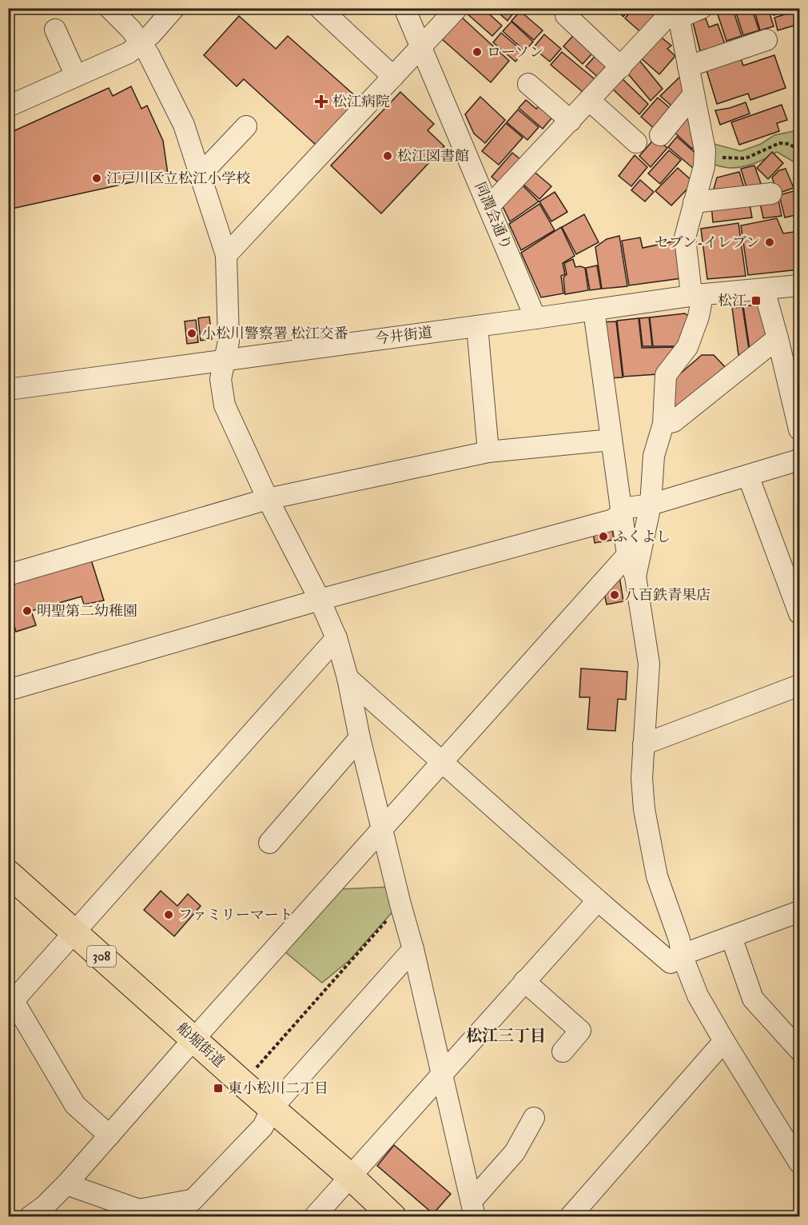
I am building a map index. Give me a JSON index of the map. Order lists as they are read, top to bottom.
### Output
{
  "streets": {
    "main road": ["308", "船堀街道"],
    "street": ["同潤会通り", "今井街道"]
  },
  "crossings": [
    ["同潤会通り", "今井街道"]
  ],
  "districts": ["松江三丁目"],
  "places": {
    "other": [
      "ローソン",
      "松江図書館",
      "江戸川区立松江小学校",
      "セブン-イレブン",
      "小松川警察署 松江交番",
      "ふくよし",
      "八百鉄青果店",
      "明聖第二幼稚園",
      "ファミリーマート"
    ],
    "health": ["松江病院"],
    "transit": ["松江", "東小松川二丁目"]
  }
}
